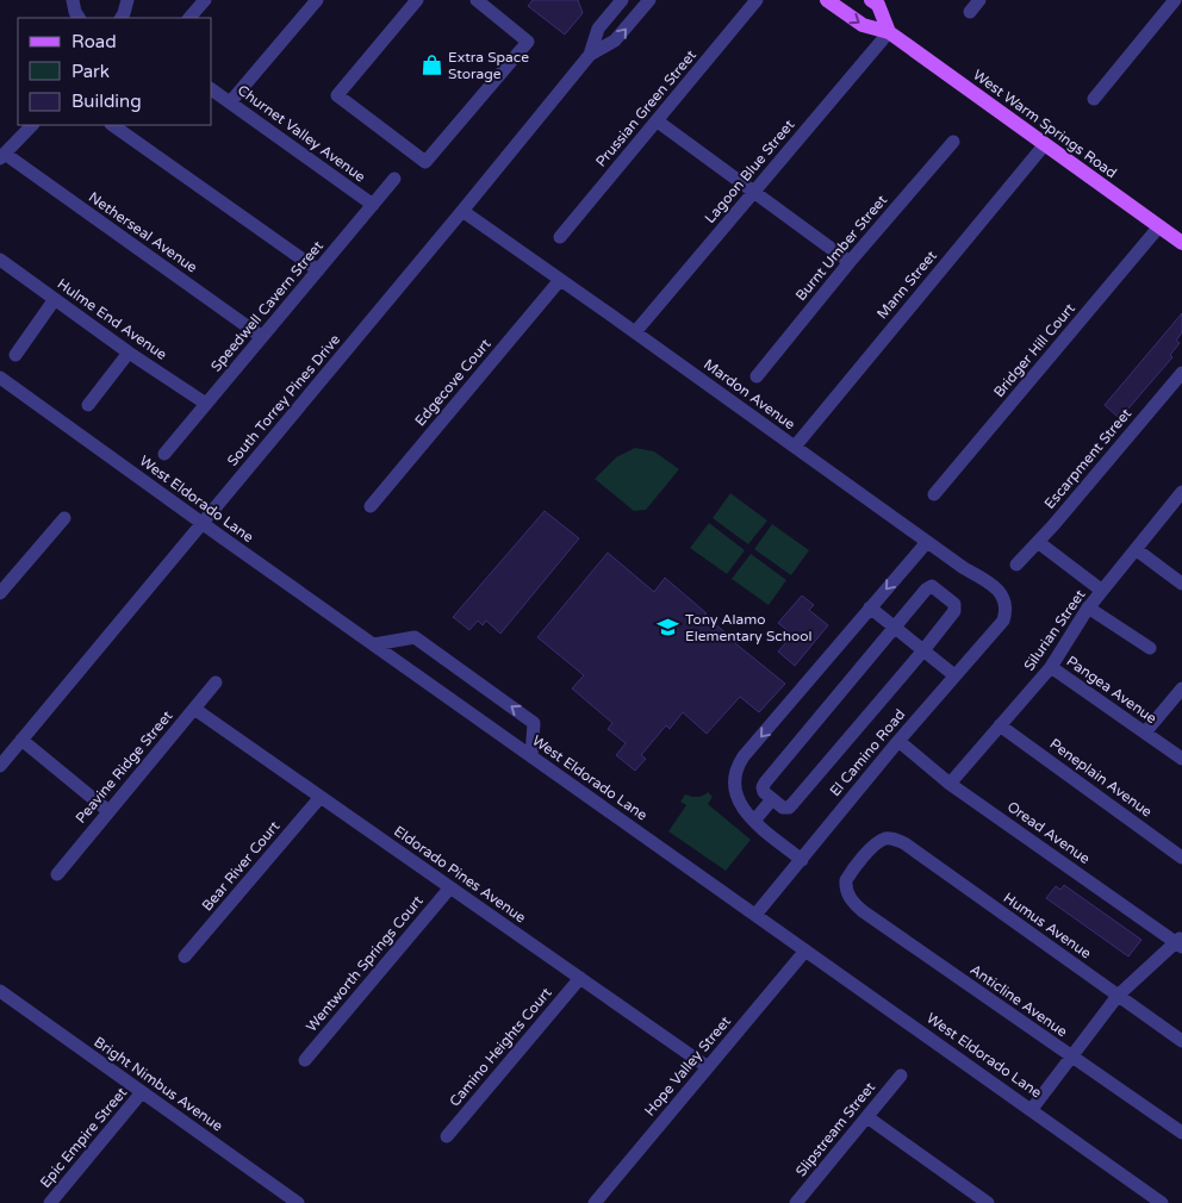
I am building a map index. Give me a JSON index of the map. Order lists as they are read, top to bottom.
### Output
{
  "streets": {
    "main road": ["West Warm Springs Road"],
    "street": [
      "Prussian Green Street",
      "Churnet Valley Avenue",
      "Lagoon Blue Street",
      "Netherseal Avenue",
      "Burnt Umber Street",
      "Mann Street",
      "Speedwell Cavern Street",
      "Hulme End Avenue",
      "Bridger Hill Court",
      "Edgecove Court",
      "Mardon Avenue",
      "South Torrey Pines Drive",
      "Escarpment Street",
      "West Eldorado Lane",
      "Silurian Street",
      "Pangea Avenue",
      "El Camino Road",
      "Peavine Ridge Street",
      "Peneplain Avenue",
      "Oread Avenue",
      "Bear River Court",
      "Eldorado Pines Avenue",
      "Humus Avenue",
      "Wentworth Springs Court",
      "Anticline Avenue",
      "Camino Heights Court",
      "Hope Valley Street",
      "Bright Nimbus Avenue",
      "Slipstream Street",
      "Epic Empire Street"
    ]
  },
  "crossings": [
    ["West Warm Springs Road", "Lagoon Blue Street"],
    ["West Warm Springs Road", "Mann Street"],
    ["West Warm Springs Road", "Bridger Hill Court"],
    ["Churnet Valley Avenue", "Speedwell Cavern Street"],
    ["Lagoon Blue Street", "Mardon Avenue"],
    ["Netherseal Avenue", "Speedwell Cavern Street"],
    ["Mann Street", "Mardon Avenue"],
    ["Speedwell Cavern Street", "Hulme End Avenue"],
    ["Edgecove Court", "Mardon Avenue"],
    ["Mardon Avenue", "South Torrey Pines Drive"],
    ["Mardon Avenue", "El Camino Road"],
    ["South Torrey Pines Drive", "West Eldorado Lane"],
    ["West Eldorado Lane", "El Camino Road"],
    ["West Eldorado Lane", "Hope Valley Street"],
    ["Silurian Street", "Pangea Avenue"],
    ["Silurian Street", "Peneplain Avenue"],
    ["Silurian Street", "Oread Avenue"],
    ["El Camino Road", "Oread Avenue"],
    ["Peavine Ridge Street", "Eldorado Pines Avenue"],
    ["Bear River Court", "Eldorado Pines Avenue"],
    ["Eldorado Pines Avenue", "Wentworth Springs Court"],
    ["Eldorado Pines Avenue", "Camino Heights Court"],
    ["Eldorado Pines Avenue", "Hope Valley Street"],
    ["Humus Avenue", "Anticline Avenue"],
    ["Bright Nimbus Avenue", "Epic Empire Street"]
  ],
  "places": {
    "shop": ["Extra Space Storage"],
    "school or university": ["Tony Alamo Elementary School"]
  },
  "legend": ["Road", "Park", "Building"]
}
